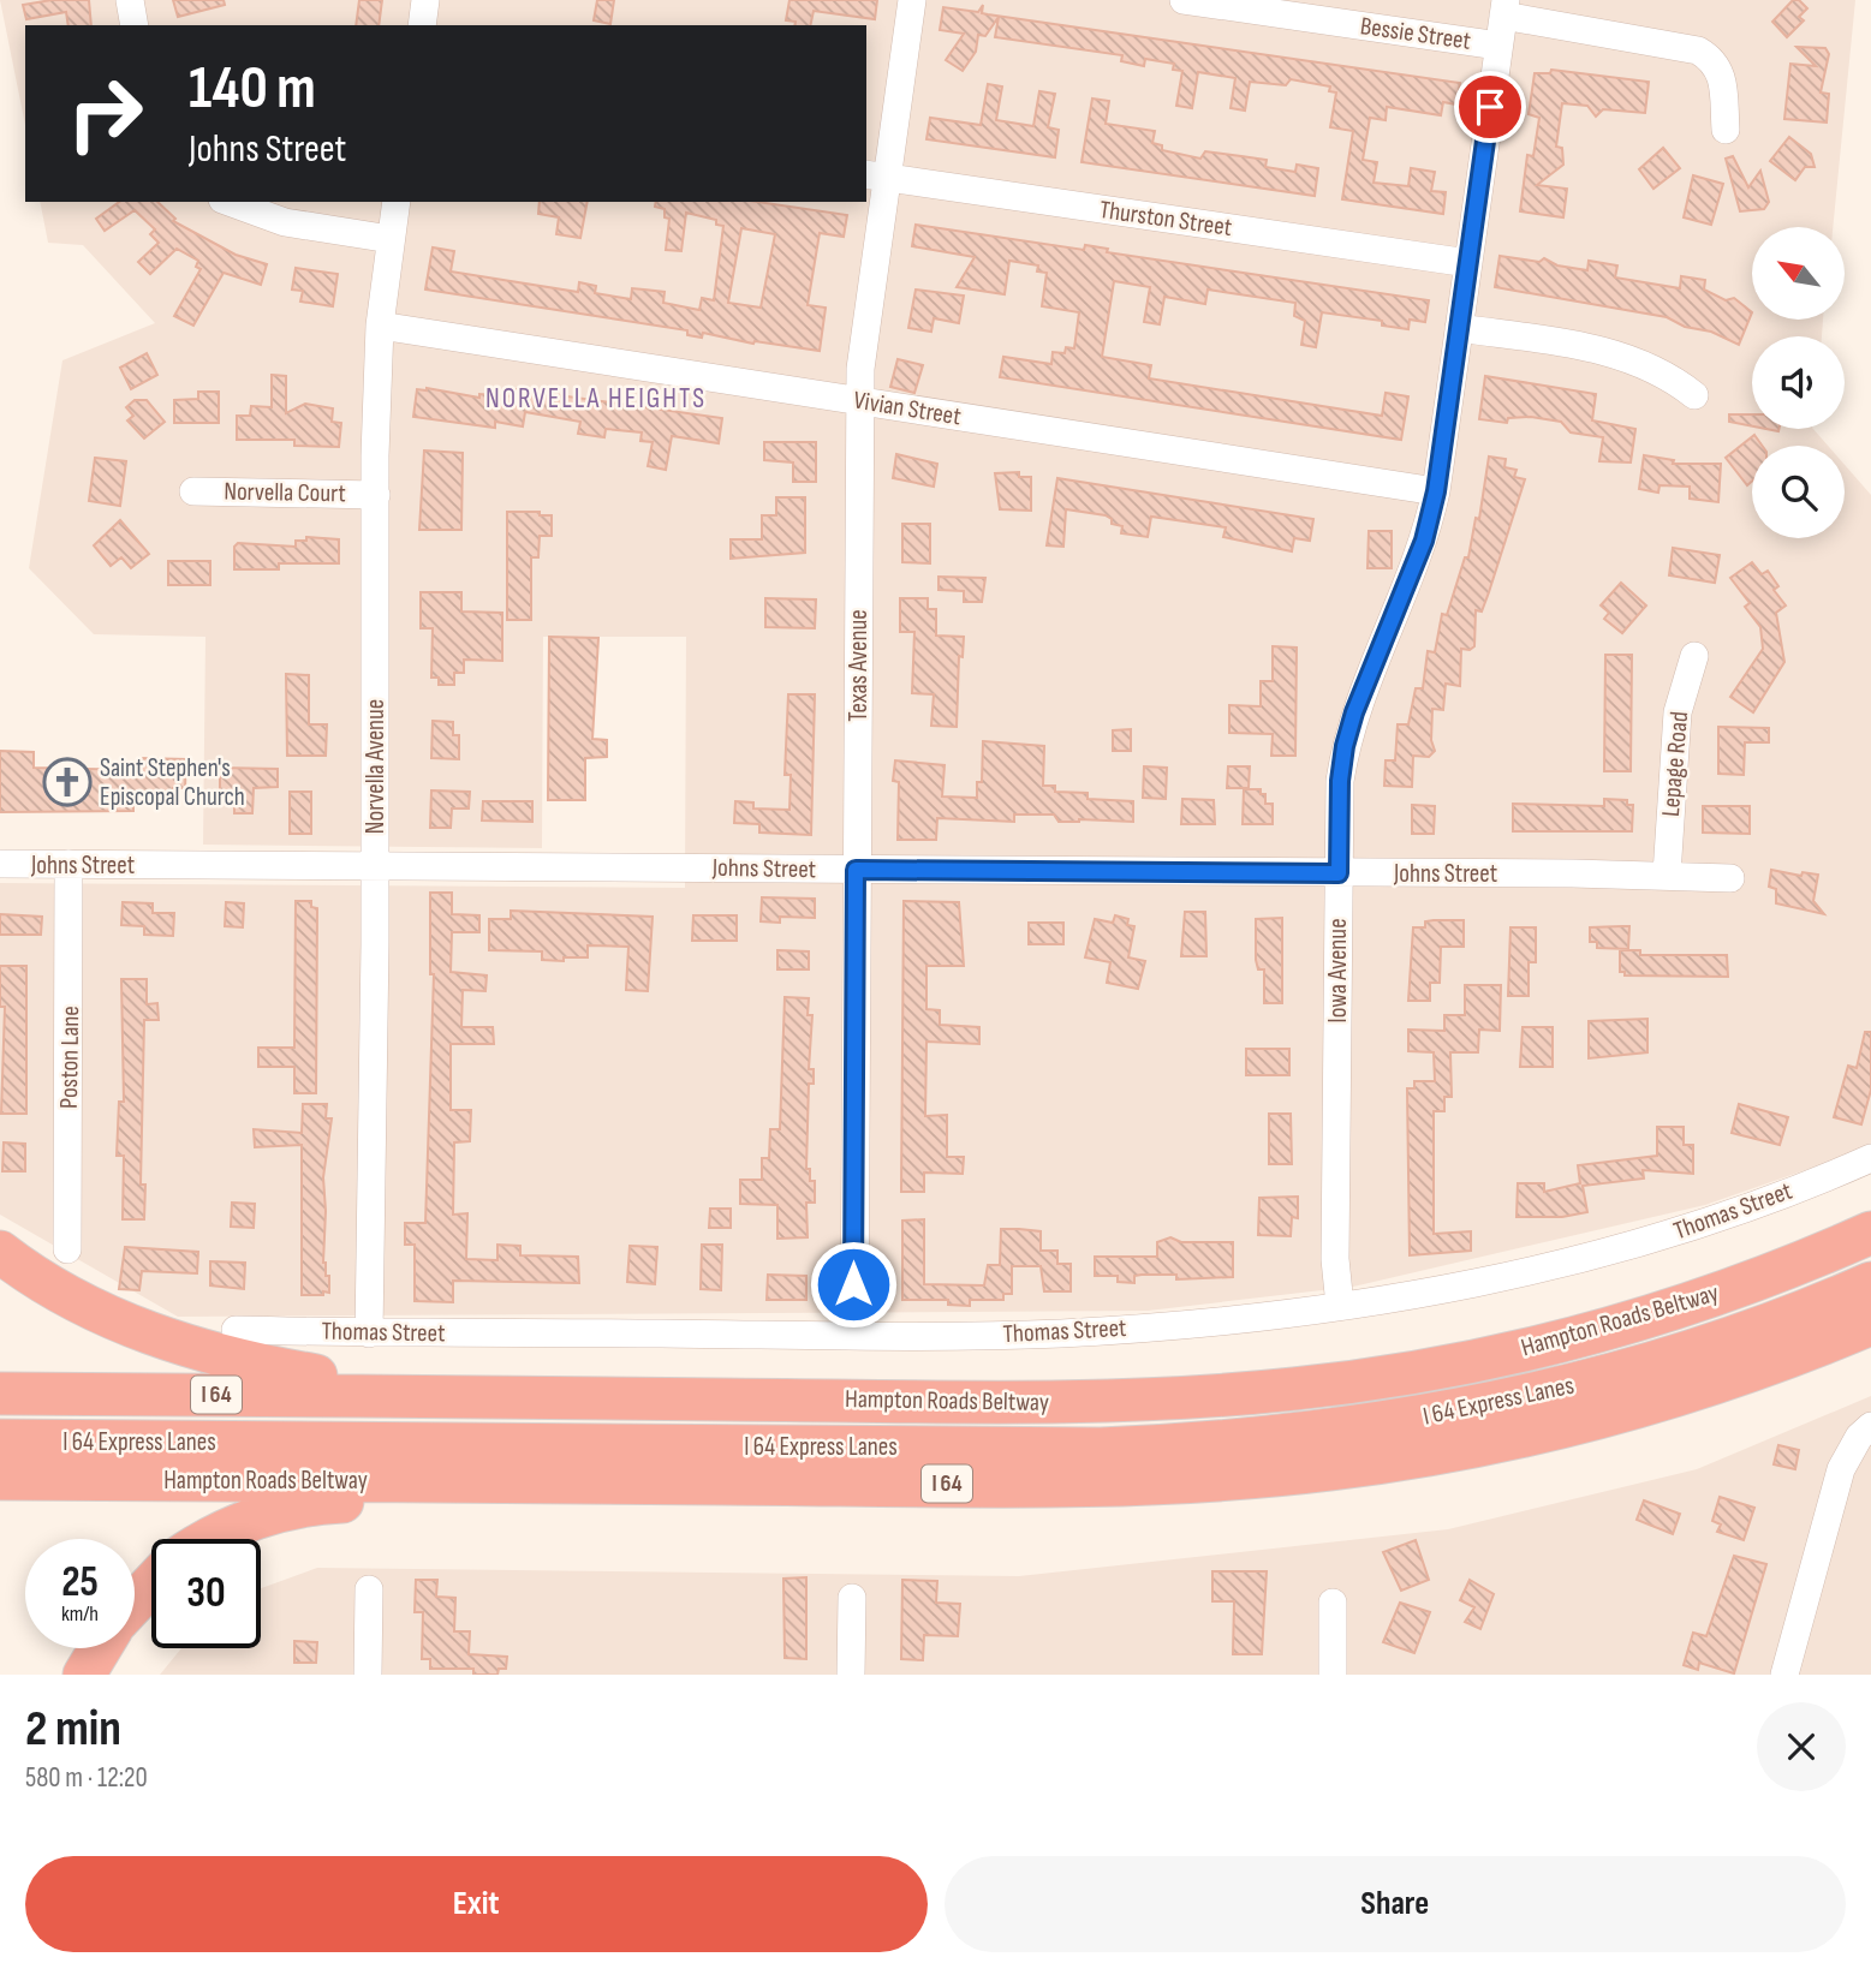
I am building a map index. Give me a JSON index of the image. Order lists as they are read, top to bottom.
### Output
{
  "streets": {
    "highway": ["Hampton Roads Beltway", "I 64", "I 64 Express Lanes"],
    "street": [
      "Bessie Street",
      "Thurston Street",
      "Vivian Street",
      "Norvella Court",
      "Texas Avenue",
      "Lepage Road",
      "Norvella Avenue",
      "Johns Street",
      "Iowa Avenue",
      "Poston Lane",
      "Thomas Street"
    ]
  },
  "crossings": [
    ["Bessie Street", "Iowa Avenue"],
    ["Thurston Street", "Texas Avenue"],
    ["Thurston Street", "Iowa Avenue"],
    ["Vivian Street", "Texas Avenue"],
    ["Vivian Street", "Norvella Avenue"],
    ["Vivian Street", "Iowa Avenue"],
    ["Norvella Court", "Norvella Avenue"],
    ["Texas Avenue", "Johns Street"],
    ["Texas Avenue", "Thomas Street"],
    ["Lepage Road", "Johns Street"],
    ["Norvella Avenue", "Johns Street"],
    ["Norvella Avenue", "Thomas Street"],
    ["Johns Street", "Iowa Avenue"],
    ["Johns Street", "Poston Lane"],
    ["Iowa Avenue", "Thomas Street"]
  ],
  "districts": ["NORVELLA HEIGHTS"],
  "places": {
    "church": ["Saint Stephen's Episcopal Church"]
  },
  "north": "top left",
  "page": {
    "turn": ["140 m", "Johns Street"],
    "speed": "25 km/h",
    "limit": "30",
    "heading": ["2 min", "580 m · 12:20"],
    "buttons": ["Exit", "Share"]
  }
}
